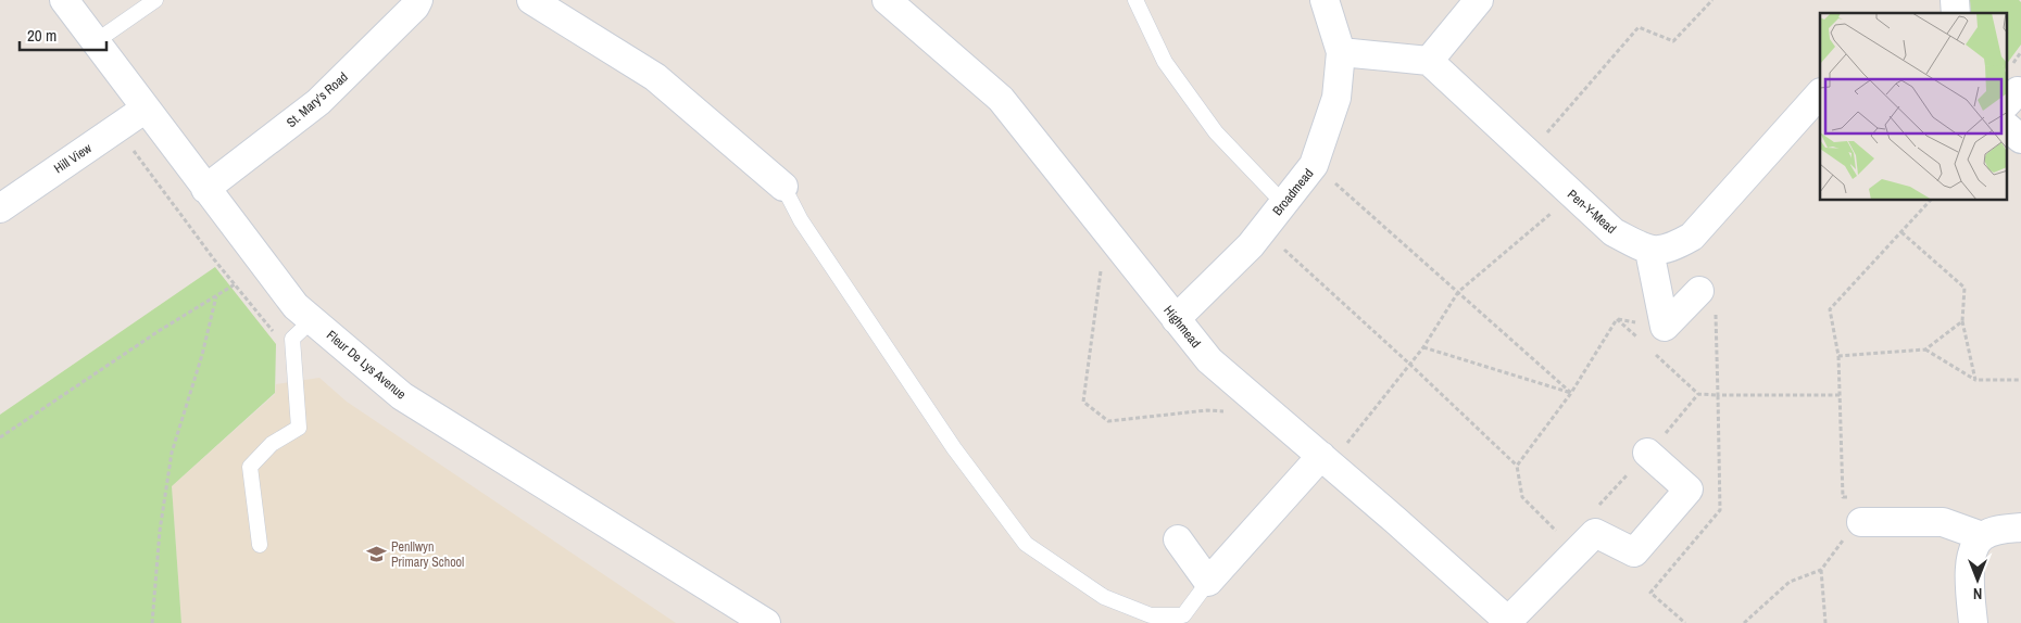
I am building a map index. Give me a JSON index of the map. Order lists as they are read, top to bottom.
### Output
{
  "streets": {
    "street": [
      "St. Mary's Road",
      "Hill View",
      "Broadmead",
      "Pen-Y-Mead",
      "Highmead",
      "Fleur De Lys Avenue"
    ]
  },
  "crossings": [
    ["St. Mary's Road", "Fleur De Lys Avenue"],
    ["Hill View", "Fleur De Lys Avenue"],
    ["Broadmead", "Highmead"]
  ],
  "places": {
    "school or university": ["Penllwyn Primary School"]
  },
  "scale_bar": "20 m",
  "north": "bottom"
}
